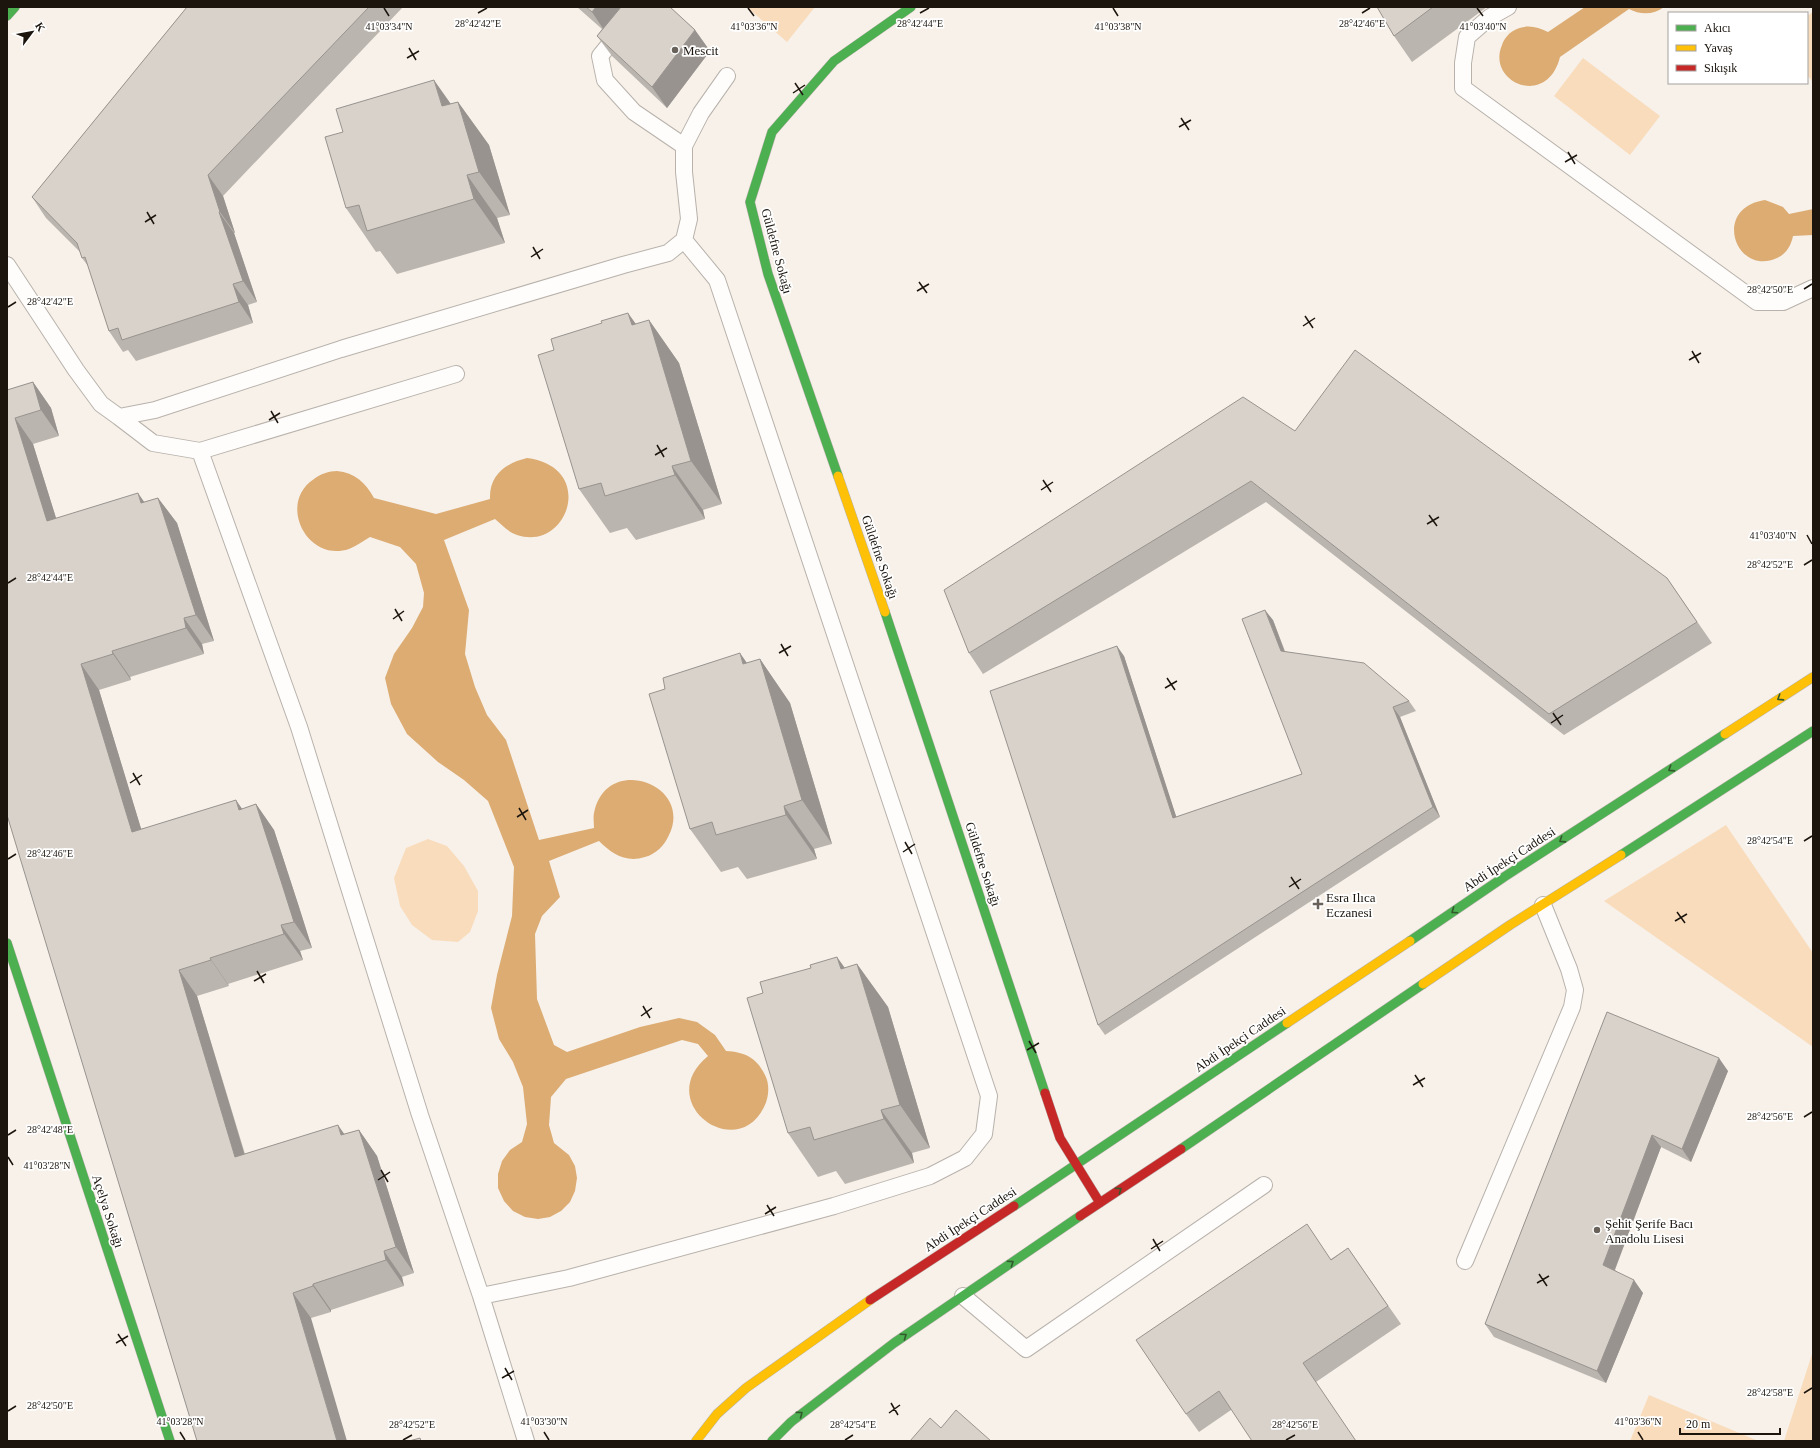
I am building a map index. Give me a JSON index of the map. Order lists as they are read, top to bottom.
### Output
{
  "streets": {
    "street": ["Güldefne Sokağı", "Abdi İpekçi Caddesi", "Açelya Sokağı"]
  },
  "crossings": [
    ["Güldefne Sokağı", "Abdi İpekçi Caddesi"]
  ],
  "places": {
    "other": ["Mescit", "Şehit Şerife Bacı Anadolu Lisesi"],
    "health": ["Esra Ilıca Eczanesi"]
  },
  "legend": ["Akıcı", "Yavaş", "Sıkışık"],
  "scale_bar": "20 m",
  "north": "top right",
  "coordinates": [
    "28°42'44\"E",
    "28°42'46\"E",
    "28°42'42\"E",
    "41°03'34\"N",
    "41°03'36\"N",
    "41°03'38\"N",
    "41°03'40\"N",
    "28°42'50\"E",
    "28°42'52\"E",
    "28°42'54\"E",
    "28°42'56\"E",
    "28°42'48\"E",
    "41°03'28\"N",
    "28°42'58\"E",
    "41°03'30\"N"
  ]
}
